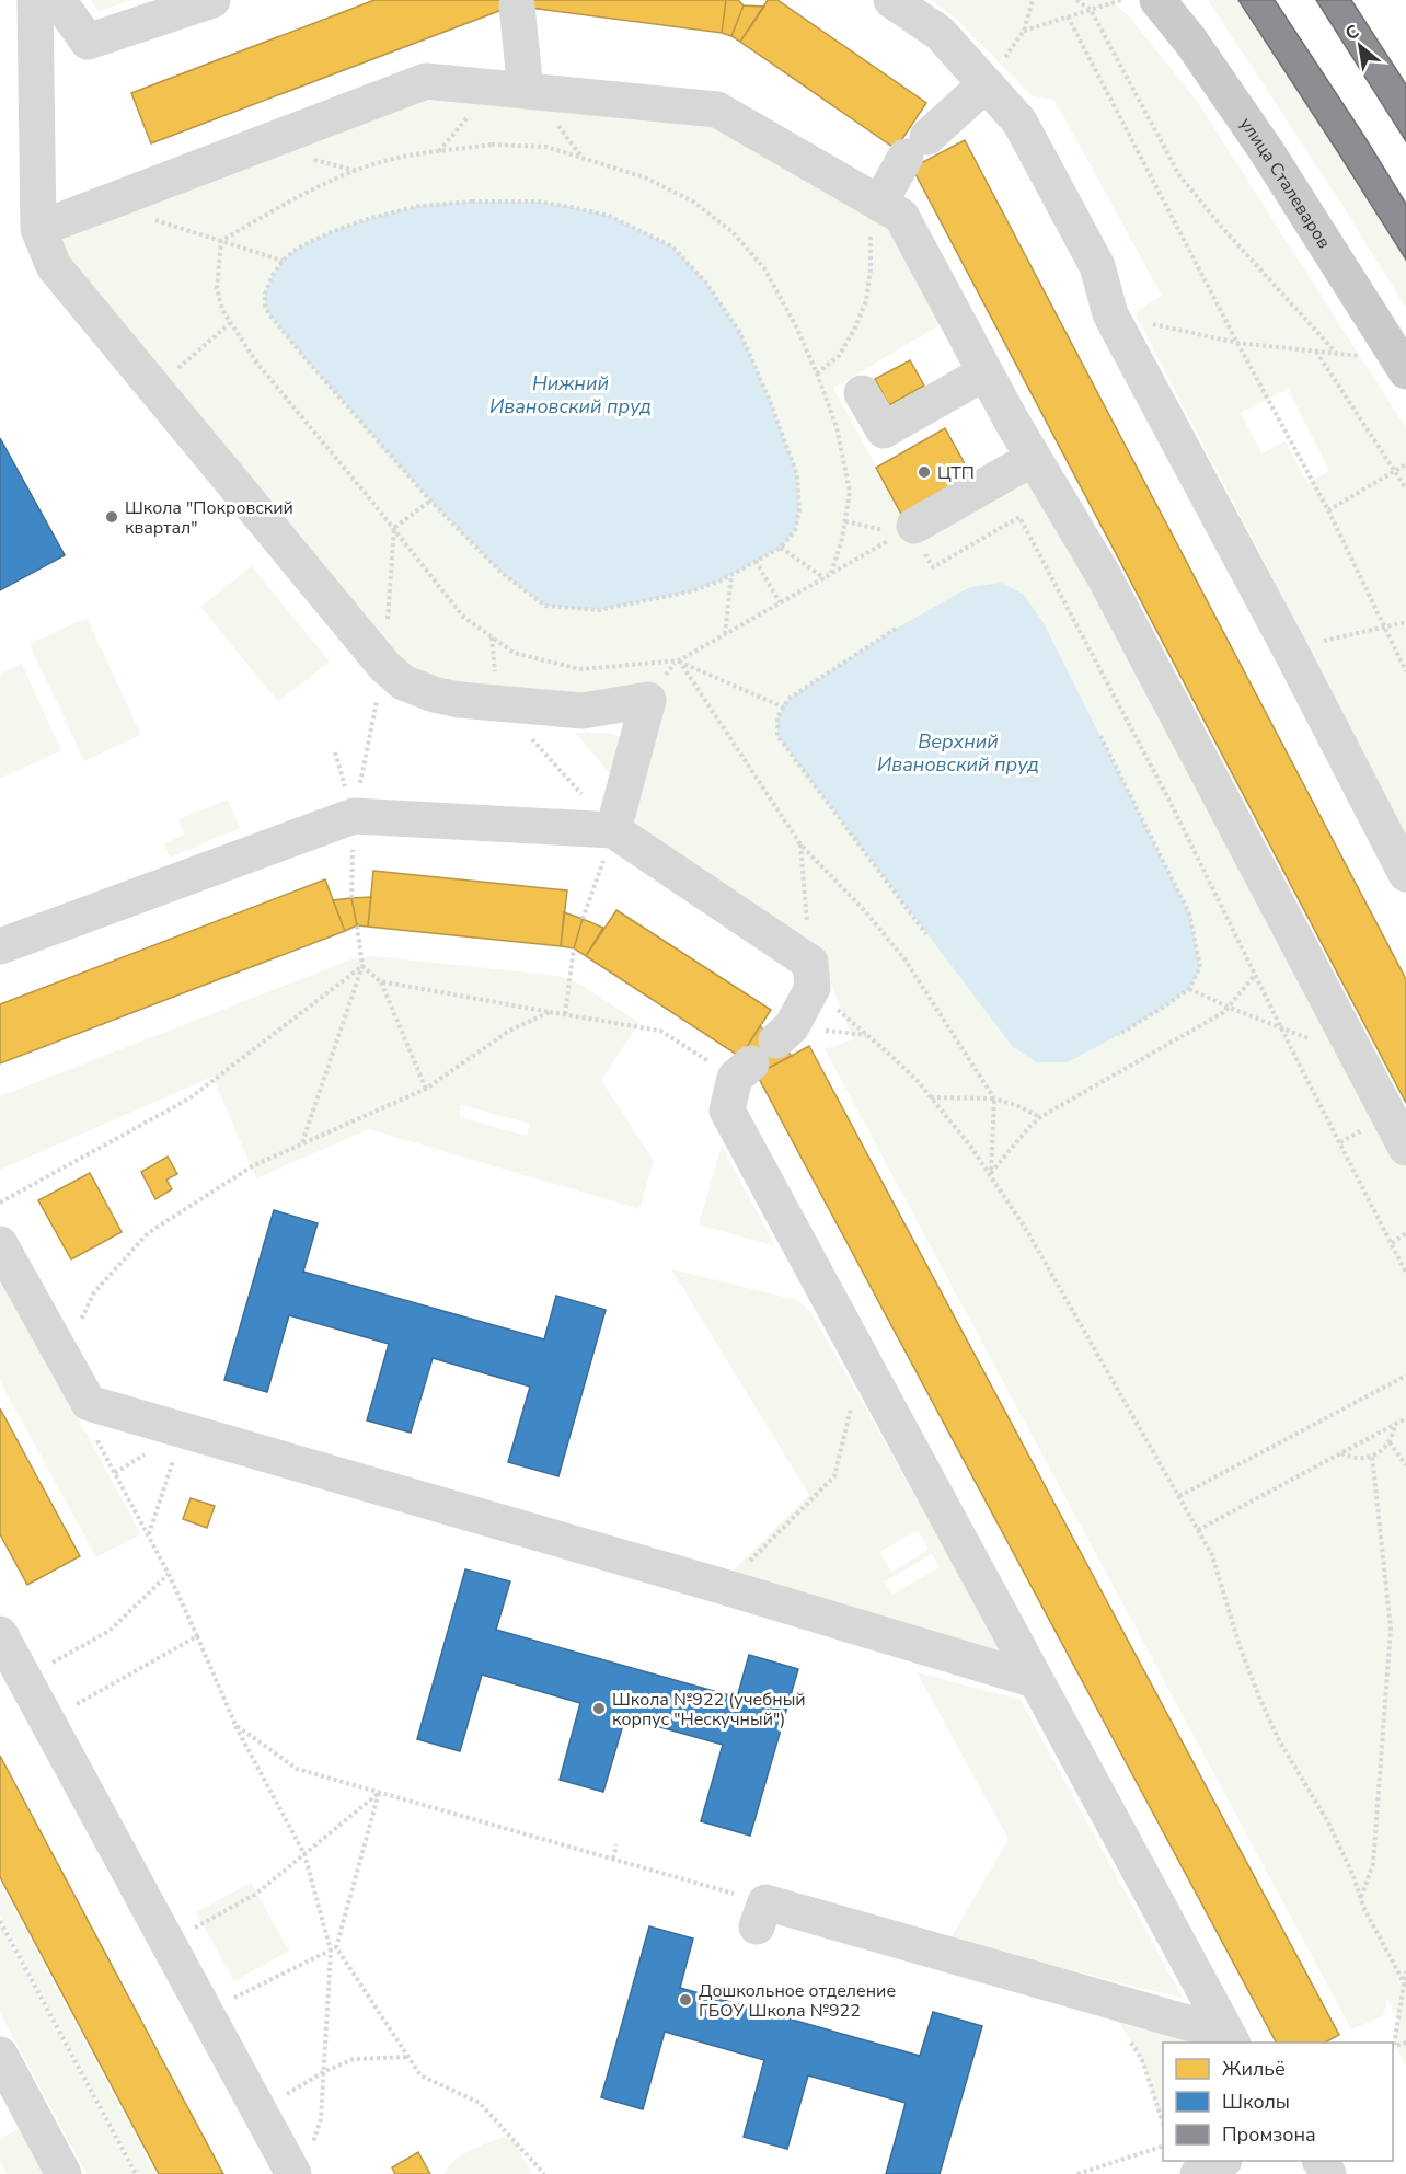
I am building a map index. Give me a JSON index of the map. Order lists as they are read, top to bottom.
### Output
{
  "streets": {
    "main road": ["улица Сталеваров"]
  },
  "water": ["Нижний Ивановский пруд", "Верхний Ивановский пруд"],
  "places": [
    "ЦТП",
    "Школа \"Покровский квартал\"",
    "Школа №922 (учебный корпус \"Нескучный\")",
    "Дошкольное отделение ГБОУ Школа №922"
  ],
  "legend": ["Жильё", "Школы", "Промзона"],
  "north": "top left"
}
